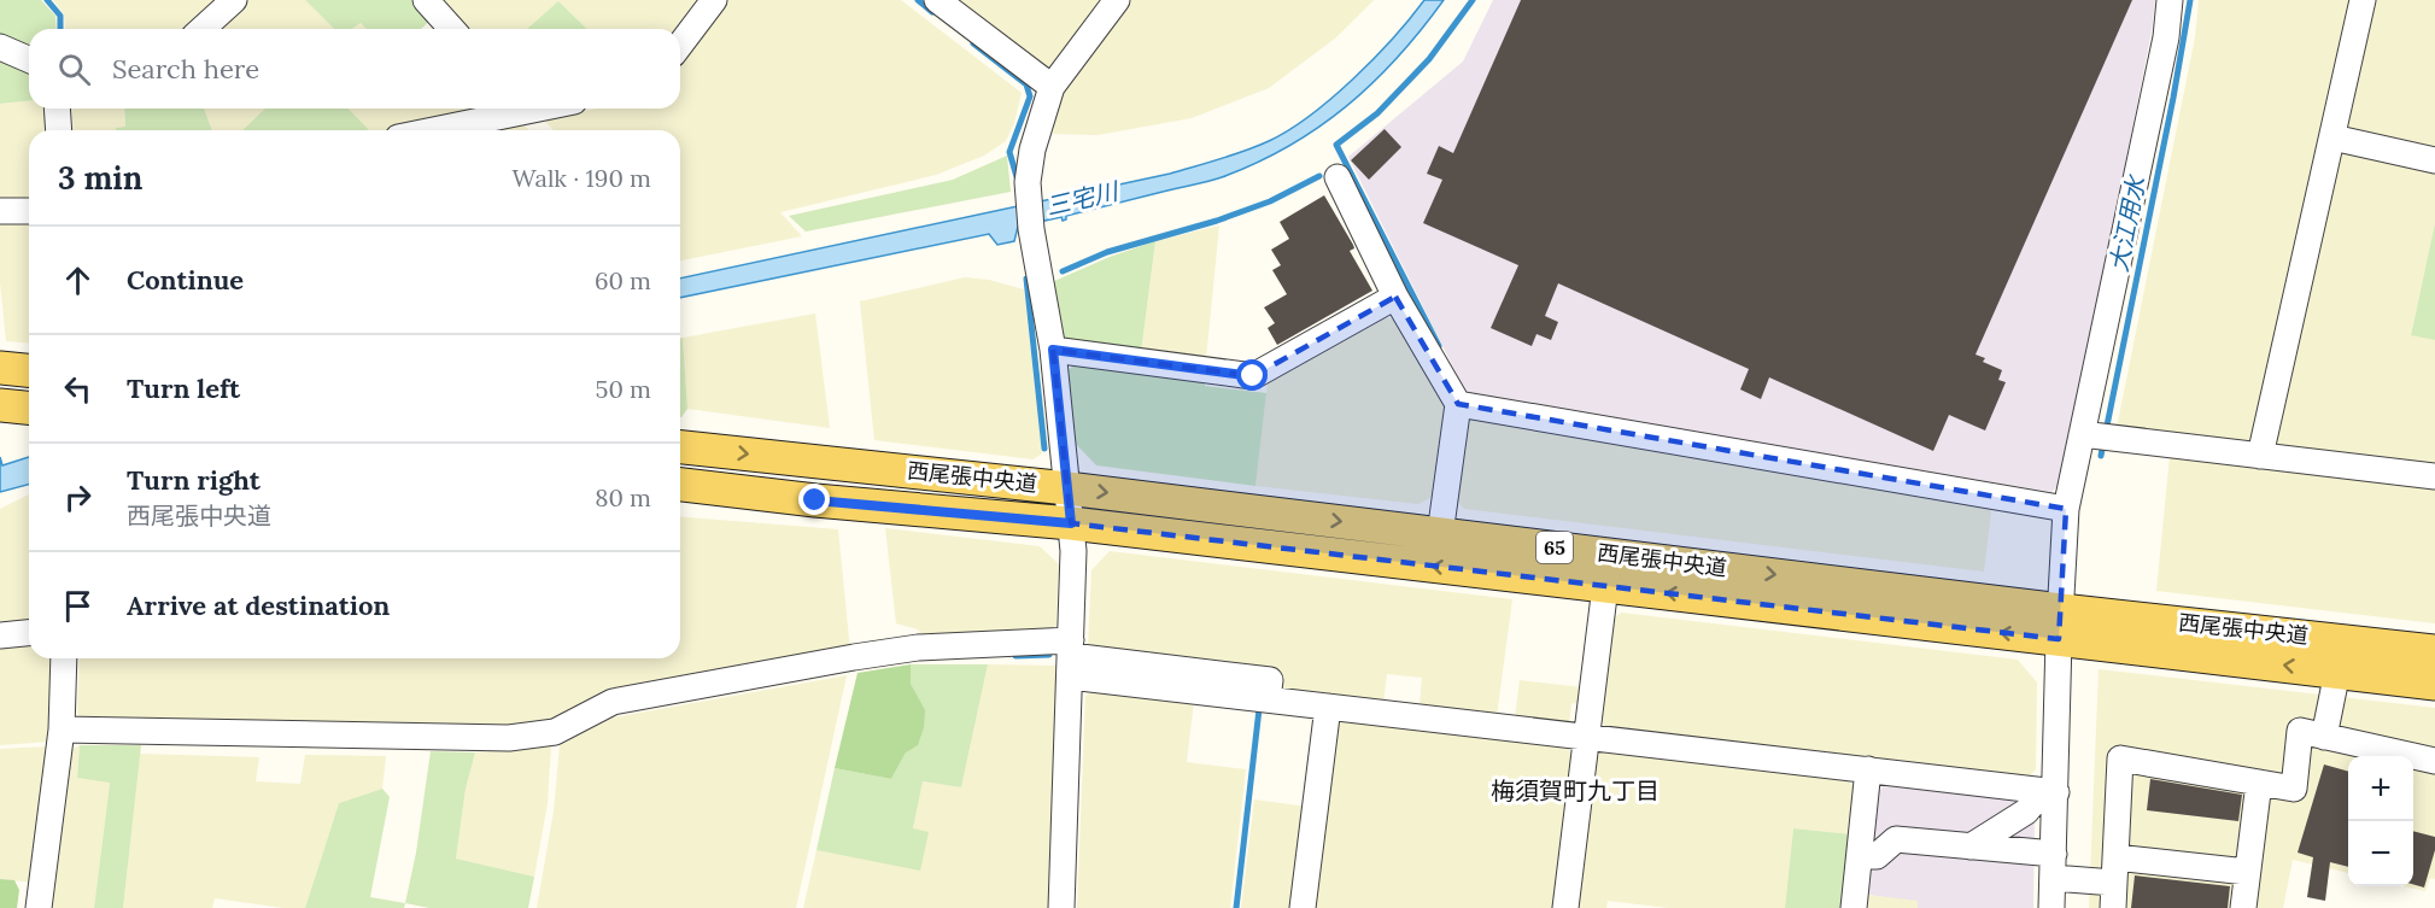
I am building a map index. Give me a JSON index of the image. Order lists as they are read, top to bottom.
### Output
{
  "streets": {
    "main road": ["西尾張中央道", "65"]
  },
  "districts": ["梅須賀町九丁目"],
  "water": ["三宅川", "大江用水"],
  "page": {
    "search": "Search here",
    "heading": ["3 min", "Walk · 190 m"],
    "list": [
      ["Continue", "60 m"],
      ["Turn left", "50 m"],
      ["Turn right", "西尾張中央道", "80 m"],
      "Arrive at destination"
    ],
    "map_buttons": ["+", "−"]
  }
}
